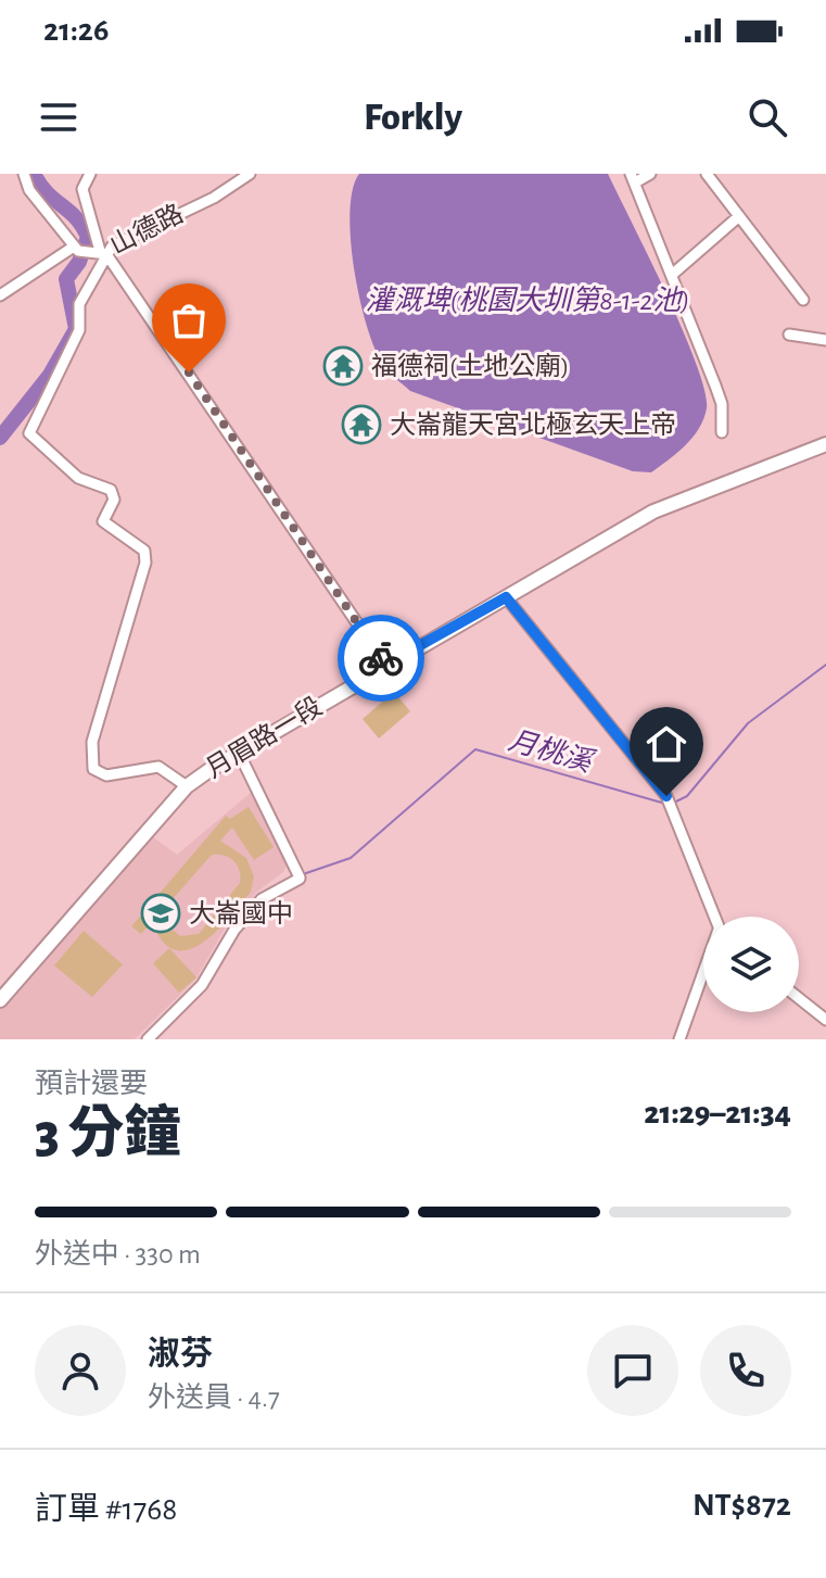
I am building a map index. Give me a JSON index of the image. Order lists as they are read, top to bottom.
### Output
{
  "streets": {
    "street": ["山德路", "月眉路一段"]
  },
  "water": ["灌溉埤(桃園大圳第8-1-2池)", "月桃溪"],
  "places": {
    "temple": ["福德祠(土地公廟)", "大崙龍天宮北極玄天上帝"],
    "school or university": ["大崙國中"]
  },
  "page": {
    "status": "21:26",
    "header": "Forkly",
    "heading": ["3 分鐘", "預計還要", "21:29–21:34"],
    "panel": [
      "淑芬",
      "外送員 · 4.7",
      "訂單 #1768",
      "NT$872"
    ],
    "bar": "外送中 · 330 m"
  }
}
